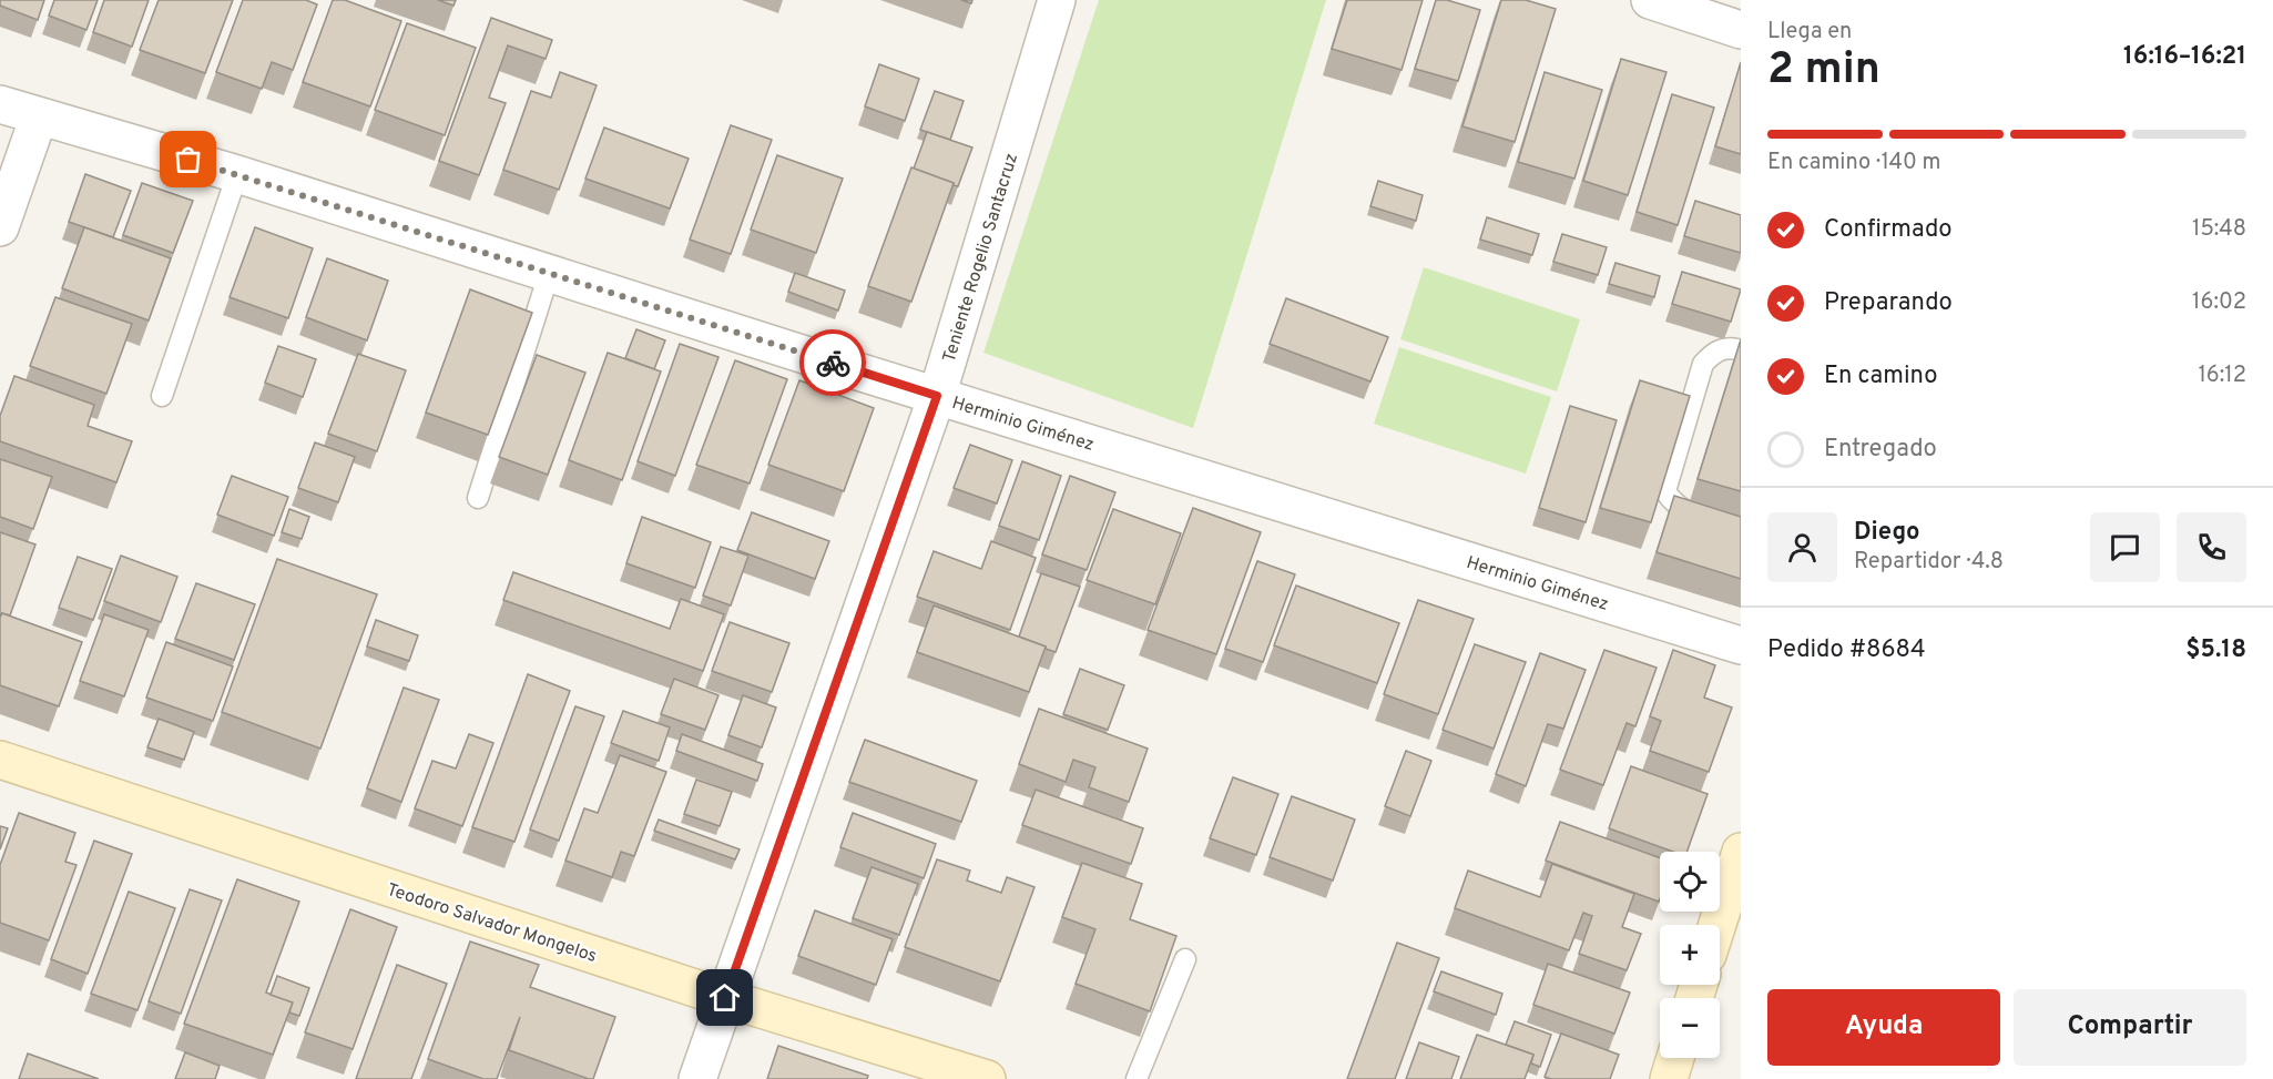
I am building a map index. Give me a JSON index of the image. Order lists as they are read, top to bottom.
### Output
{
  "streets": {
    "street": ["Teniente Rogelio Santacruz", "Herminio Giménez", "Teodoro Salvador Mongelos"]
  },
  "crossings": [
    ["Teniente Rogelio Santacruz", "Herminio Giménez"],
    ["Teniente Rogelio Santacruz", "Teodoro Salvador Mongelos"]
  ],
  "page": {
    "heading": ["2 min", "Llega en", "16:16–16:21"],
    "panel": [
      "Diego",
      "Repartidor · 4.8",
      "Pedido #8684",
      "$5.18"
    ],
    "bar": "En camino · 140 m",
    "list": [
      ["Confirmado", "15:48"],
      ["Preparando", "16:02"],
      ["En camino", "16:12"],
      "Entregado"
    ],
    "map_buttons": ["+", "−"],
    "buttons": ["Ayuda", "Compartir"]
  }
}
